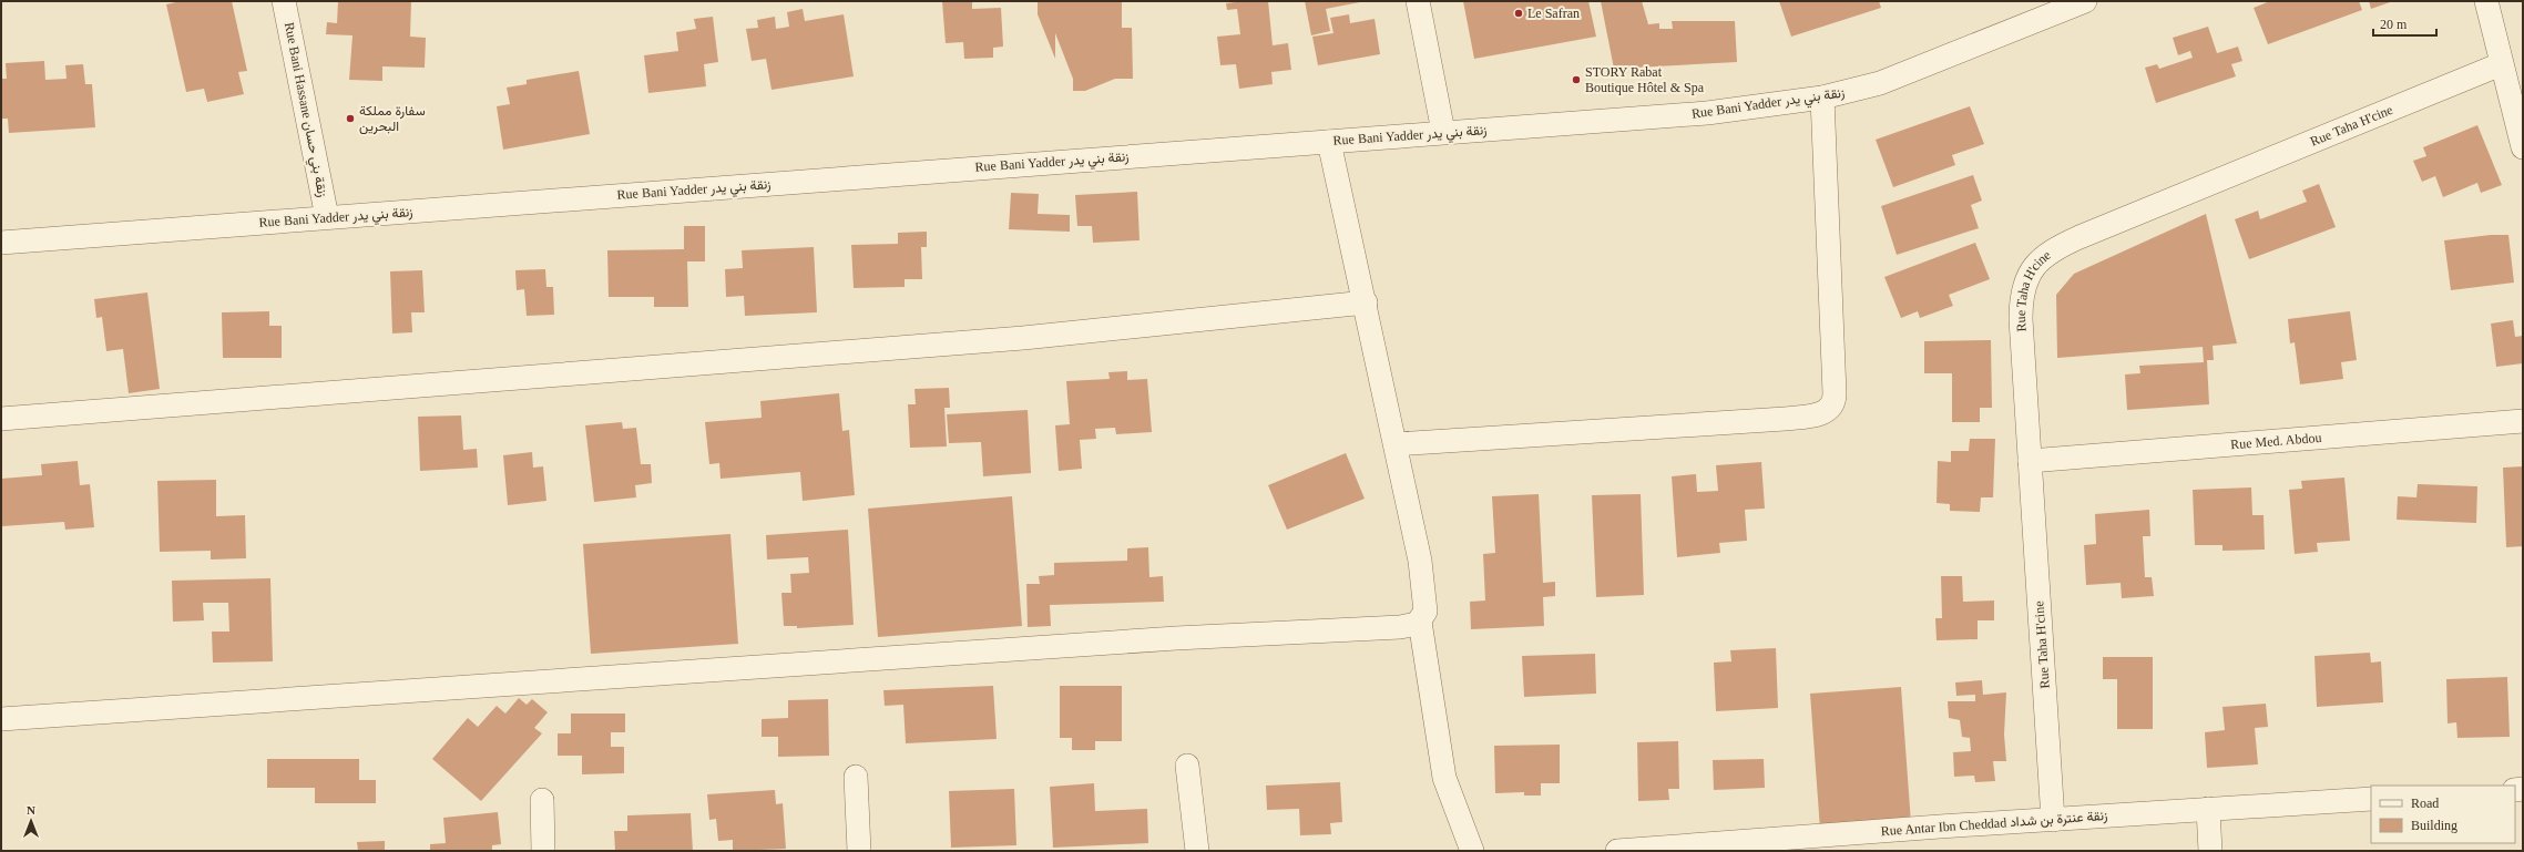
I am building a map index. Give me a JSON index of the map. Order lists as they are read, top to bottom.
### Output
{
  "streets": {
    "street": [
      "Rue Bani Yadder زنقة بني يدر",
      "Rue Bani Hassane زنقة بني حسان",
      "Rue Taha H'cine",
      "Rue Med. Abdou",
      "Rue Antar Ibn Cheddad زنقة عنترة بن شداد"
    ]
  },
  "crossings": [
    ["Rue Bani Yadder زنقة بني يدر", "Rue Bani Hassane زنقة بني حسان"],
    ["Rue Taha H'cine", "Rue Med. Abdou"],
    ["Rue Taha H'cine", "Rue Antar Ibn Cheddad زنقة عنترة بن شداد"]
  ],
  "places": ["Le Safran", "STORY Rabat Boutique Hôtel & Spa", "سفارة مملكة البحرين"],
  "legend": ["Road", "Building"],
  "scale_bar": "20 m",
  "north": "top"
}
